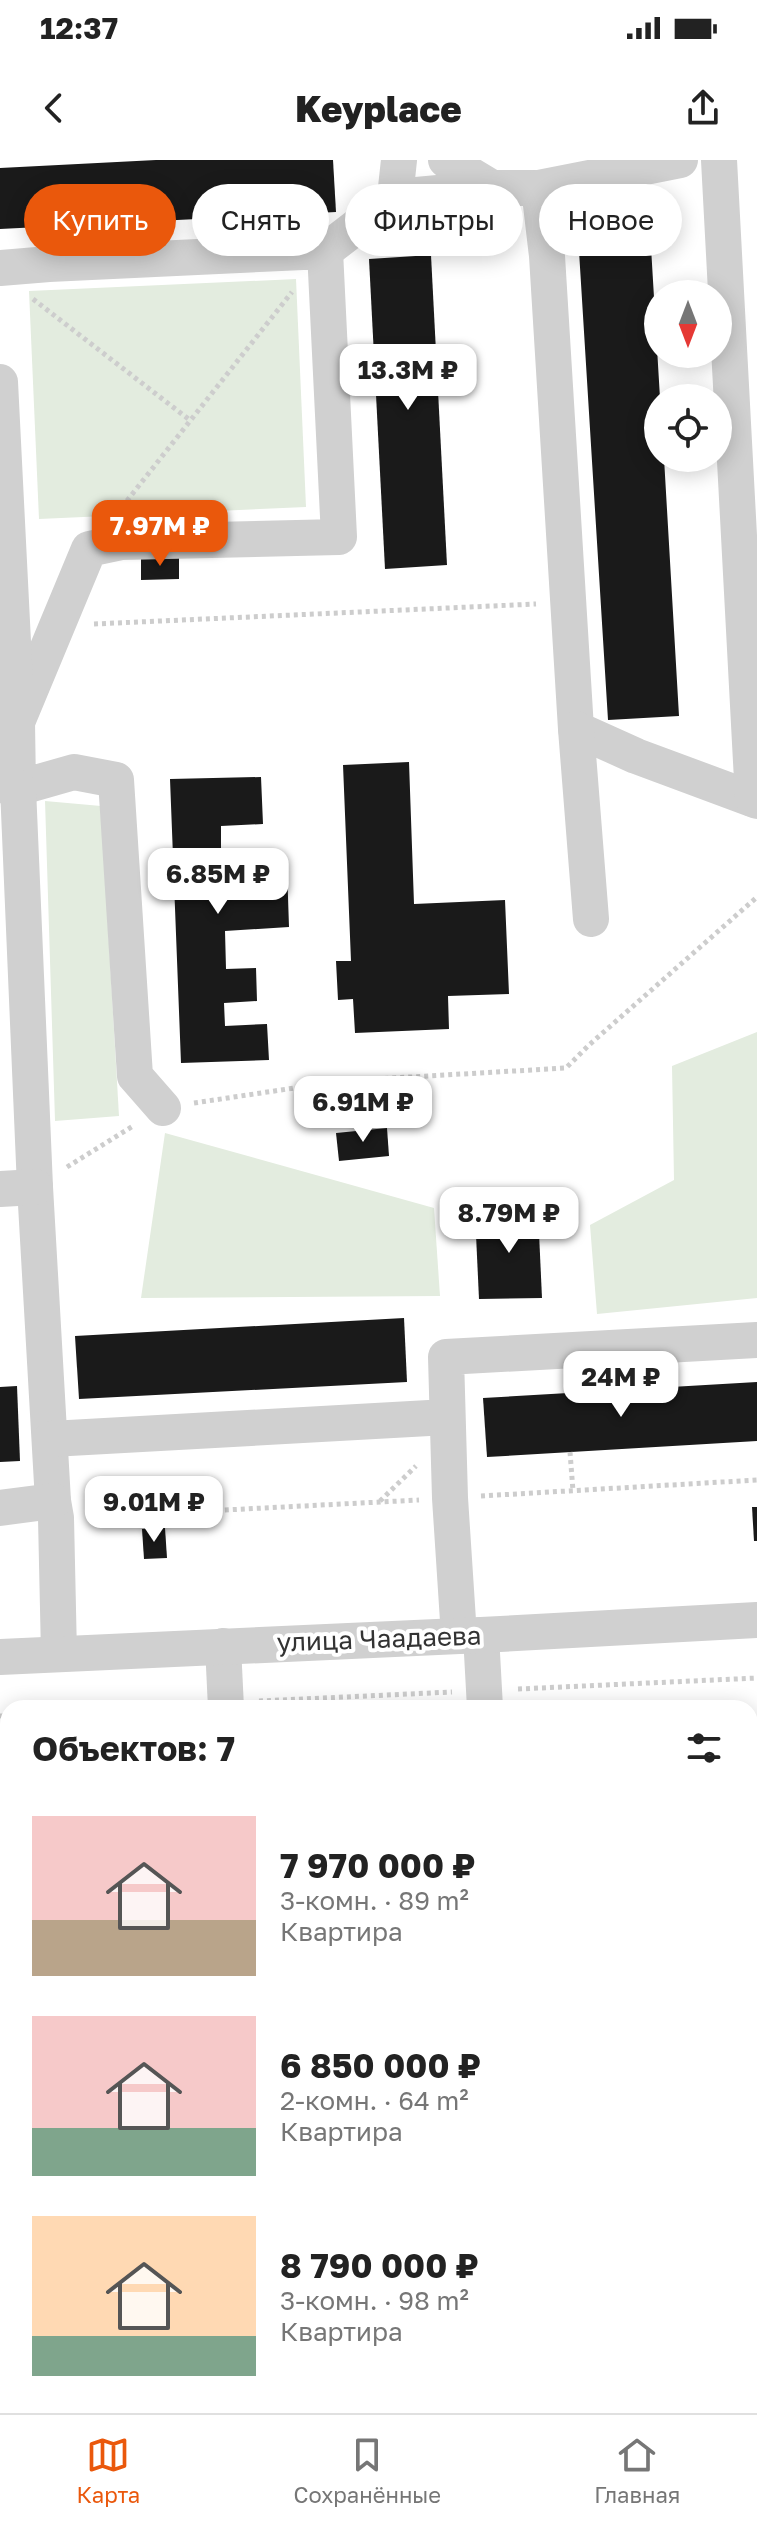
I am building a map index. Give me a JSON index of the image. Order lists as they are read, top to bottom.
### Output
{
  "streets": {
    "street": ["улица Чаадаева"]
  },
  "north": "bottom",
  "page": {
    "status": "12:37",
    "header": "Keyplace",
    "chip": [
      "Купить",
      "Снять",
      "Фильтры",
      "Новое"
    ],
    "price": [
      "13.3M ₽",
      "7.97M ₽",
      "6.85M ₽",
      "6.91M ₽",
      "8.79M ₽",
      "24M ₽",
      "9.01M ₽"
    ],
    "heading": "Объектов: 7",
    "list": [
      {
        "name": "7 970 000 ₽",
        "note": "3-комн. · 89 m² · Квартира"
      },
      {
        "name": "6 850 000 ₽",
        "note": "2-комн. · 64 m² · Квартира"
      },
      {
        "name": "8 790 000 ₽",
        "note": "3-комн. · 98 m² · Квартира"
      }
    ],
    "tabs": ["Карта", "Сохранённые", "Главная"]
  }
}
